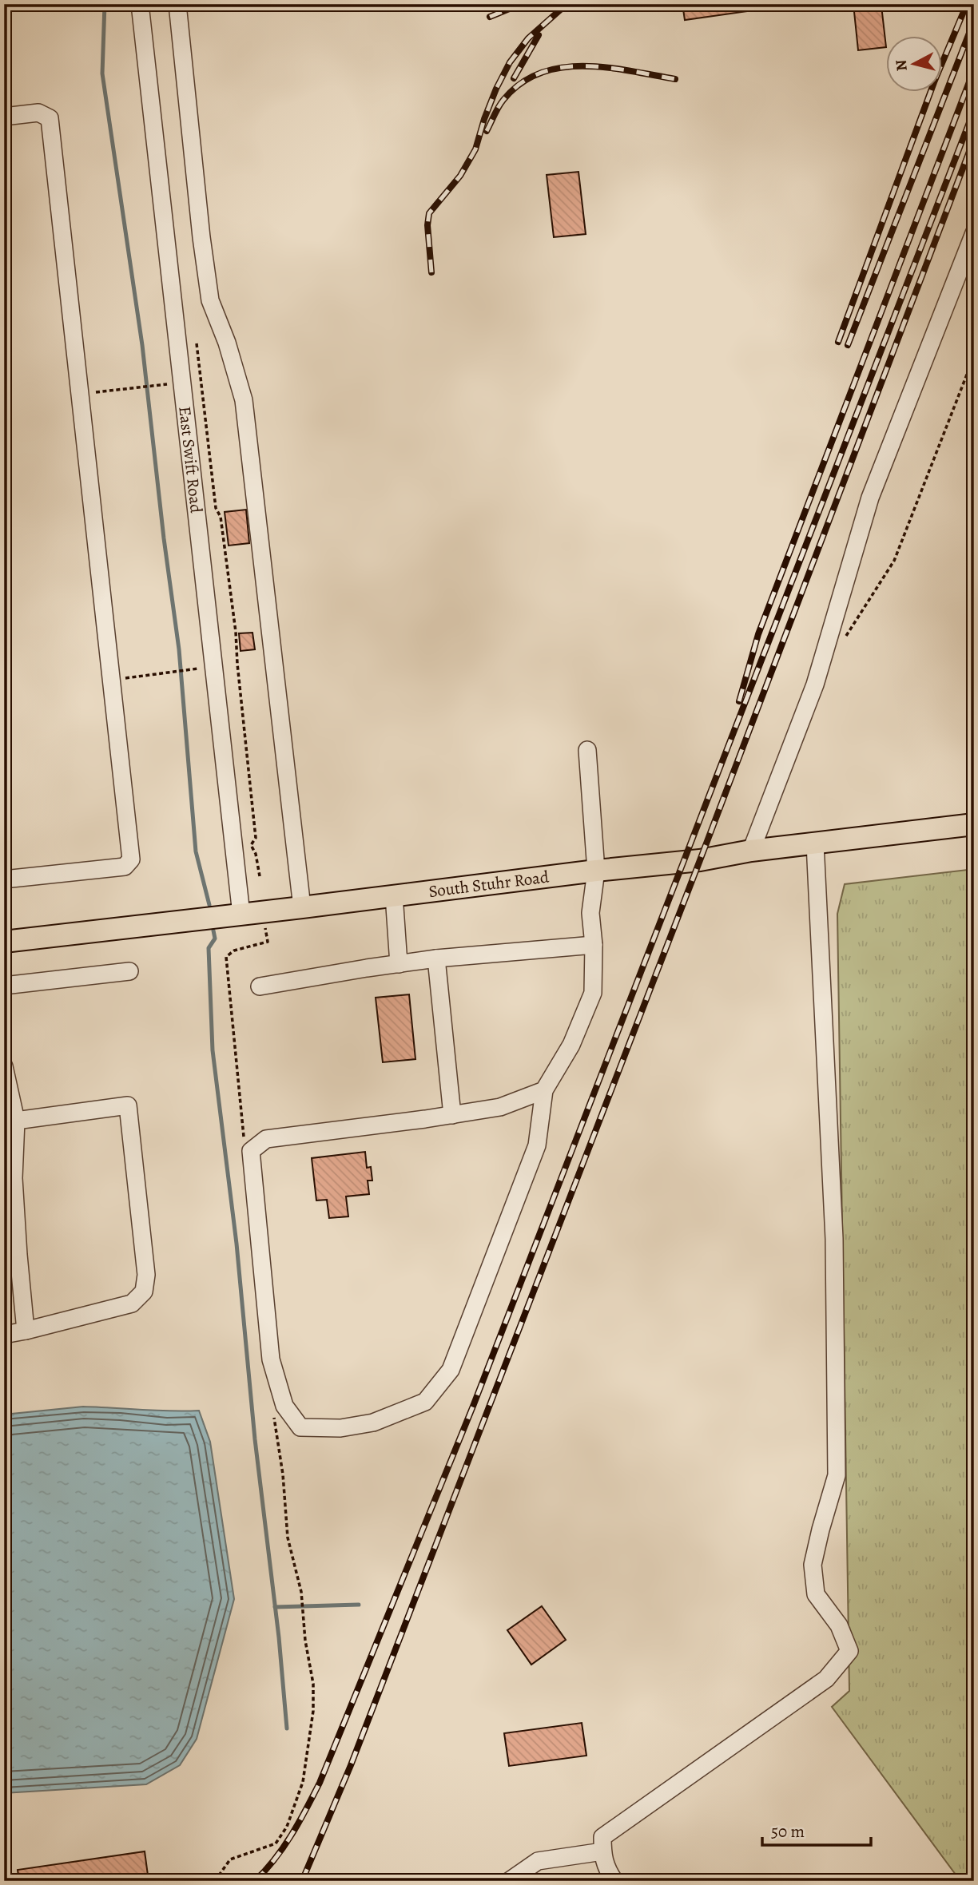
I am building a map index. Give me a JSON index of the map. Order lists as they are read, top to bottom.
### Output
{
  "streets": {
    "main road": ["South Stuhr Road"],
    "street": ["East Swift Road"]
  },
  "crossings": [
    ["East Swift Road", "South Stuhr Road"]
  ],
  "scale_bar": "50 m",
  "north": "left"
}
